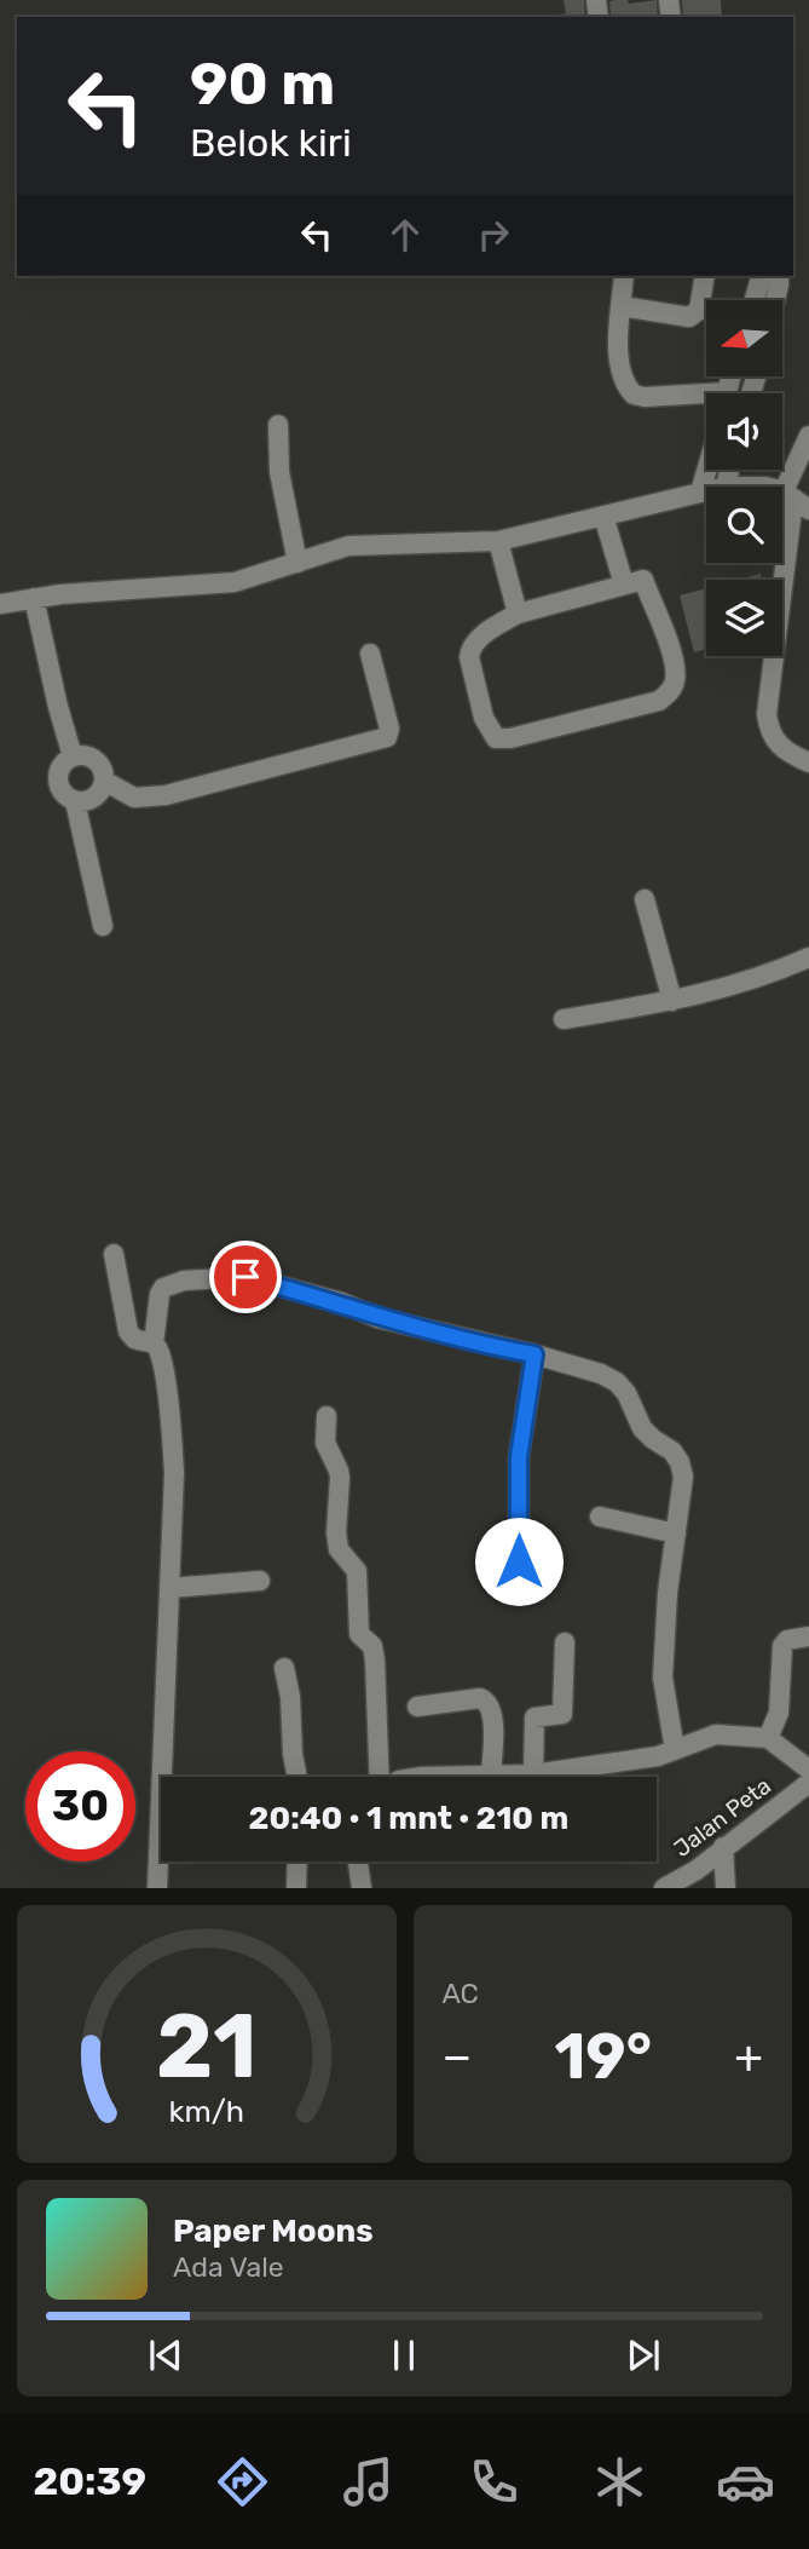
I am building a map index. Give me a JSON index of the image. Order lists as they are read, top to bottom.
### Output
{
  "streets": {
    "street": ["Jalan Peta"]
  },
  "north": "left",
  "page": {
    "turn": ["90 m", "Belok kiri"],
    "limit": "30",
    "trip": "20:40 · 1 mnt · 210 m",
    "tile": "AC",
    "heat": ["−", "19°", "+"],
    "song": ["Paper Moons", "Ada Vale"],
    "tabs": "20:39",
    "gauge": ["21", "km/h"]
  }
}
